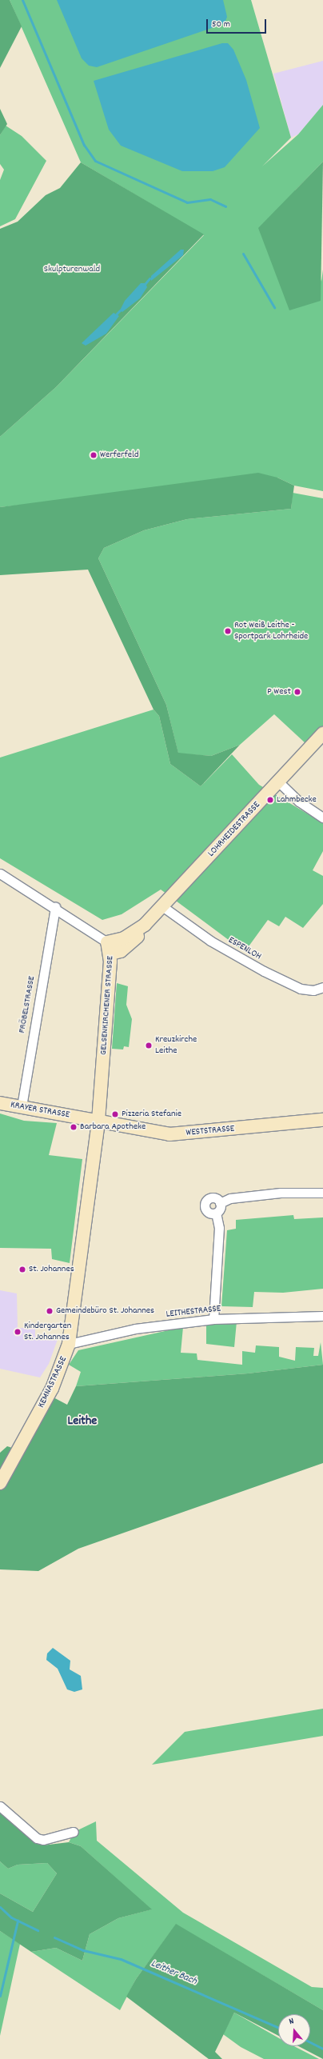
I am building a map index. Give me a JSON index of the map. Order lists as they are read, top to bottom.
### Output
{
  "streets": {
    "street": [
      "LOHRHEIDESTRASSE",
      "ESPENLOH",
      "FRÖBELSTRASSE",
      "GELSENKIRCHENER STRASSE",
      "KRAYER STRASSE",
      "WESTSTRASSE",
      "LEITHESTRASSE",
      "KEMNASTRASSE"
    ]
  },
  "crossings": [
    ["LOHRHEIDESTRASSE", "ESPENLOH"],
    ["LOHRHEIDESTRASSE", "GELSENKIRCHENER STRASSE"],
    ["FRÖBELSTRASSE", "GELSENKIRCHENER STRASSE"],
    ["FRÖBELSTRASSE", "KRAYER STRASSE"],
    ["GELSENKIRCHENER STRASSE", "KRAYER STRASSE"],
    ["GELSENKIRCHENER STRASSE", "WESTSTRASSE"],
    ["GELSENKIRCHENER STRASSE", "KEMNASTRASSE"],
    ["KRAYER STRASSE", "WESTSTRASSE"],
    ["KRAYER STRASSE", "KEMNASTRASSE"],
    ["WESTSTRASSE", "KEMNASTRASSE"],
    ["LEITHESTRASSE", "KEMNASTRASSE"]
  ],
  "districts": ["Leithe"],
  "water": ["Leither Bach"],
  "parks": ["Skulpturenwald"],
  "places": [
    "Werferfeld",
    "Rot Weiß Leithe - Sportpark Lohrheide",
    "P West",
    "Lahmbecke",
    "Kreuzkirche Leithe",
    "Pizzeria Stefanie",
    "Barbara Apotheke",
    "St. Johannes",
    "Gemeindebüro St. Johannes",
    "Kindergarten St. Johannes"
  ],
  "scale_bar": "50 m",
  "north": "top"
}
